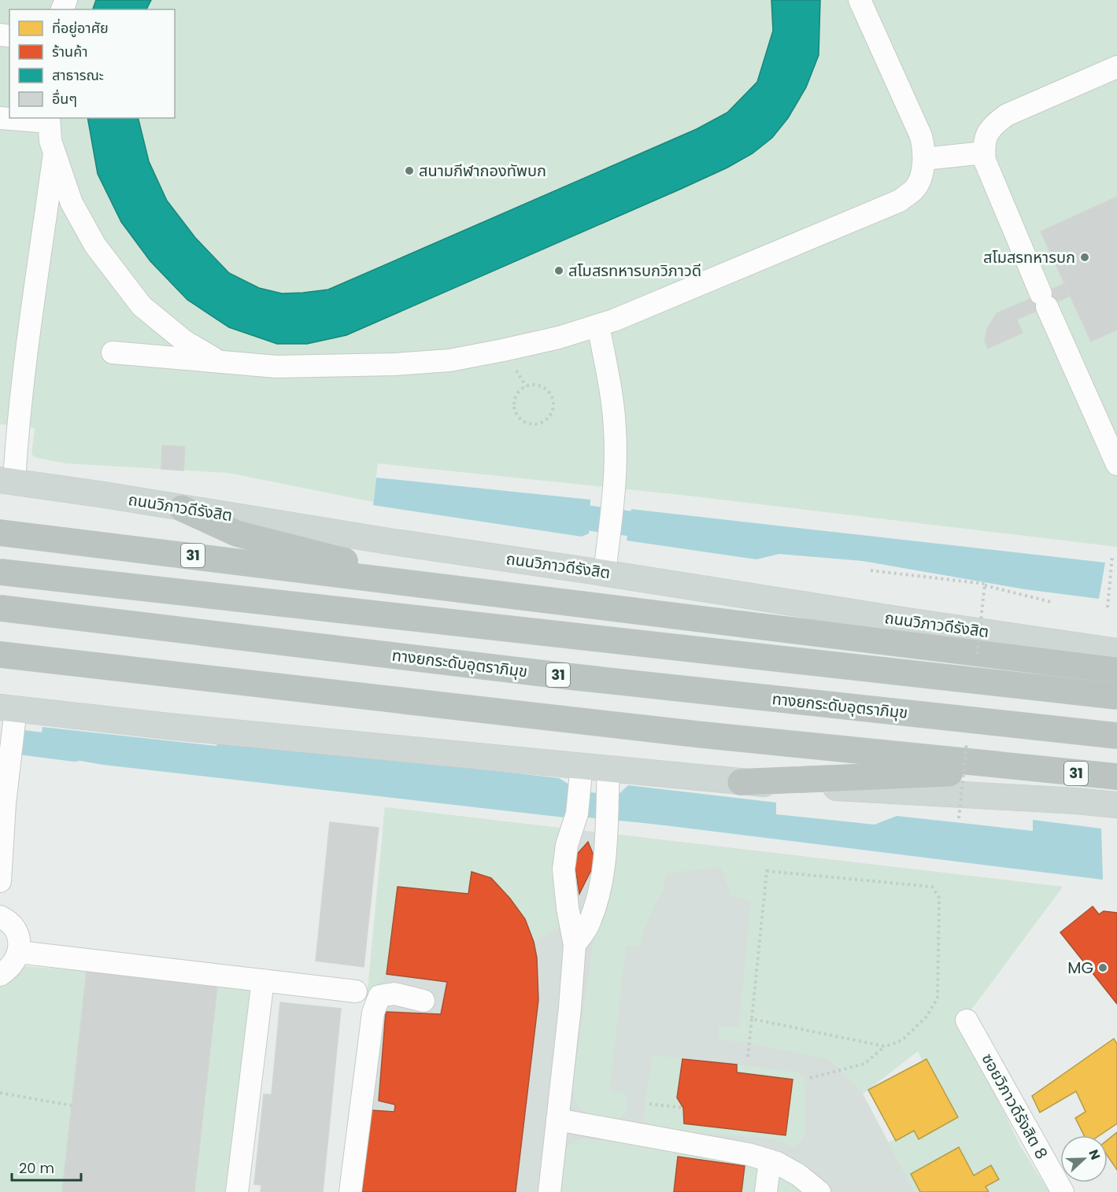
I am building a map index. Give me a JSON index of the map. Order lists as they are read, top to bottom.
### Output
{
  "streets": {
    "highway": ["ถนนวิภาวดีรังสิต", "31", "ทางยกระดับอุตราภิมุข"],
    "street": ["ซอยวิภาวดีรังสิต 8"]
  },
  "places": [
    "สนามกีฬากองทัพบก",
    "สโมสรทหารบก",
    "สโมสรทหารบกวิภาวดี",
    "MG"
  ],
  "legend": [
    "ที่อยู่อาศัย",
    "ร้านค้า",
    "สาธารณะ",
    "อื่นๆ"
  ],
  "scale_bar": "20 m",
  "north": "right"
}
